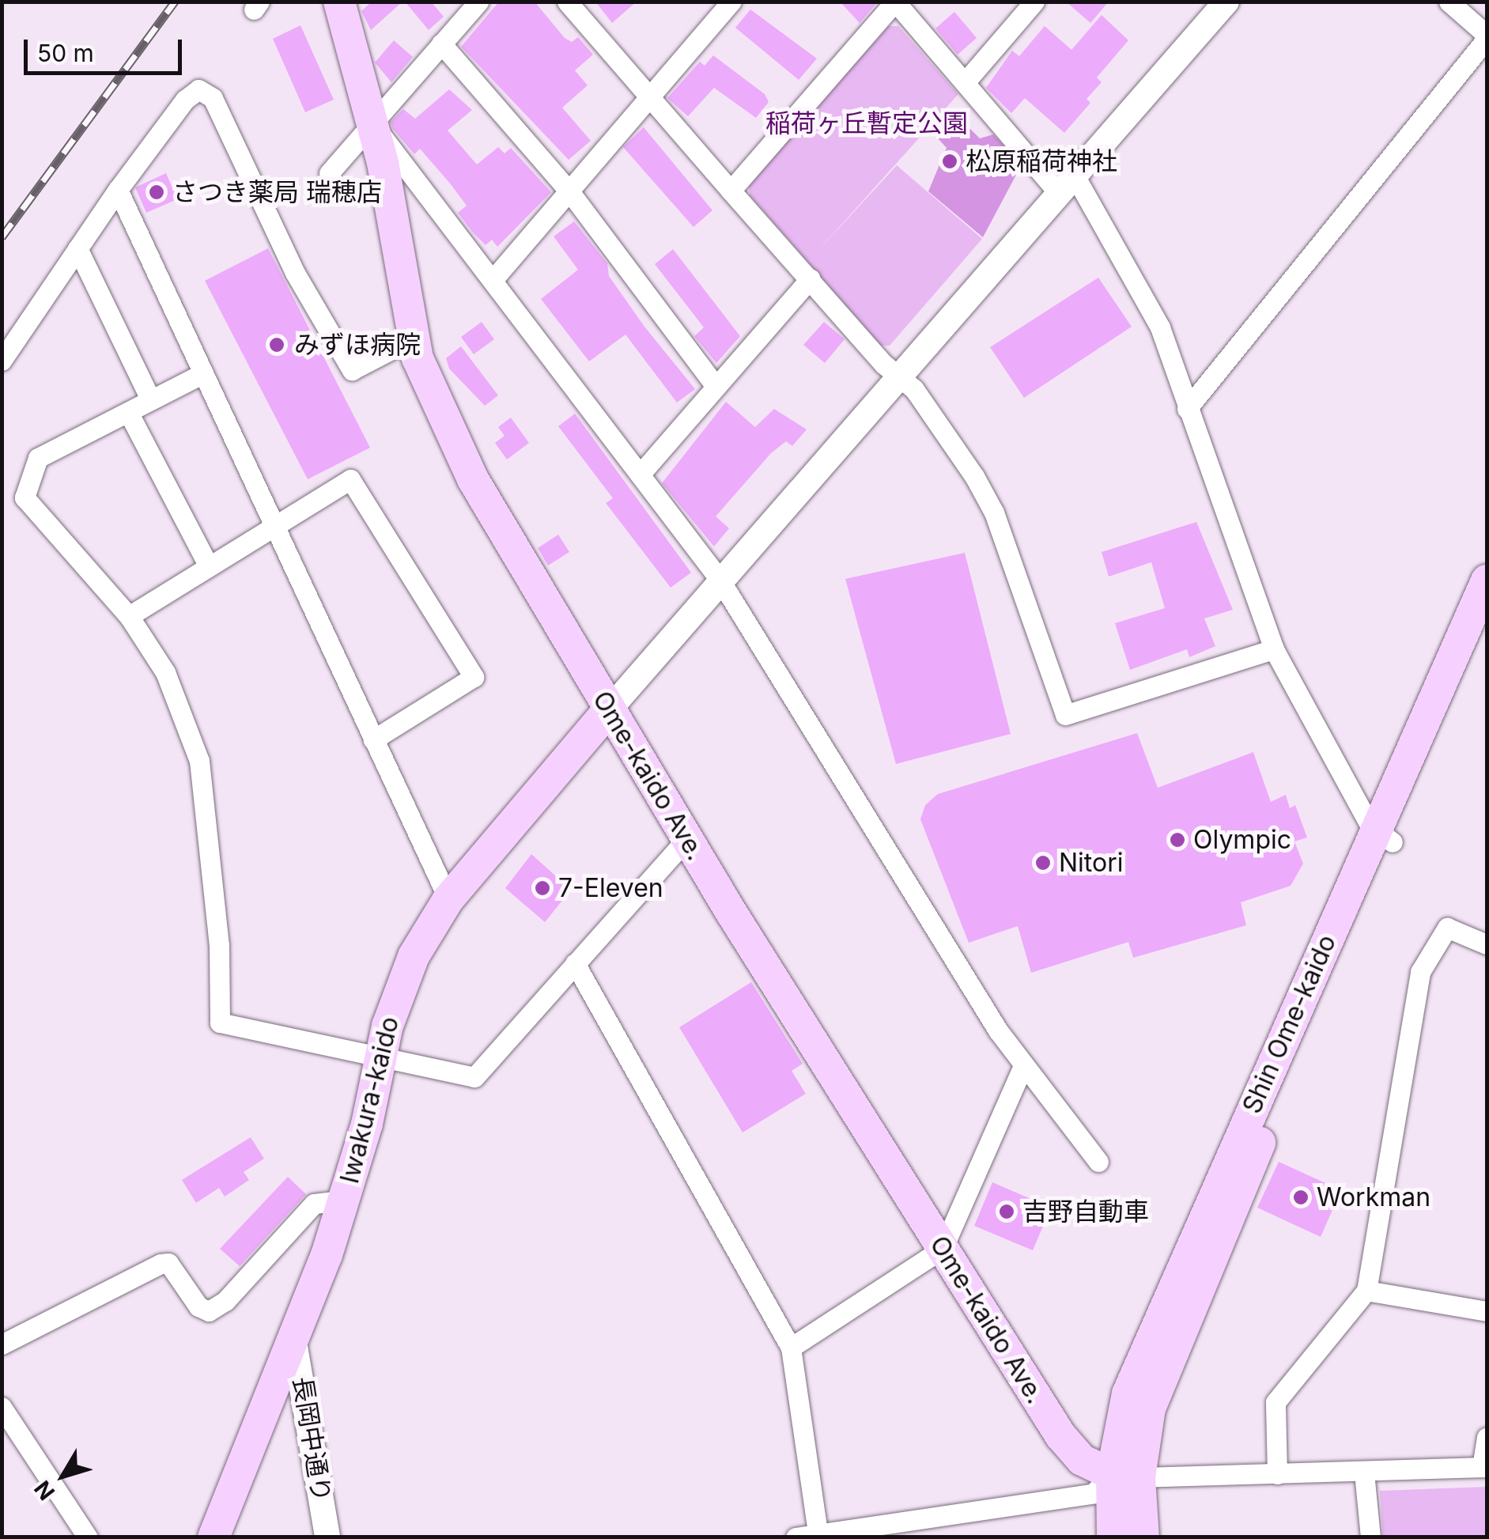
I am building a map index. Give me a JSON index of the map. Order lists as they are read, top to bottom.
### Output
{
  "streets": {
    "main road": ["Ome-kaido Ave.", "Shin Ome-kaido", "Iwakura-kaido"],
    "street": ["長岡中通り"]
  },
  "crossings": [
    ["Ome-kaido Ave.", "Shin Ome-kaido"],
    ["Ome-kaido Ave.", "Iwakura-kaido"],
    ["Iwakura-kaido", "長岡中通り"]
  ],
  "parks": ["稲荷ヶ丘暫定公園"],
  "places": [
    "松原稲荷神社",
    "さつき薬局 瑞穂店",
    "みずほ病院",
    "Olympic",
    "Nitori",
    "7-Eleven",
    "Workman",
    "吉野自動車"
  ],
  "scale_bar": "50 m",
  "north": "bottom left"
}
